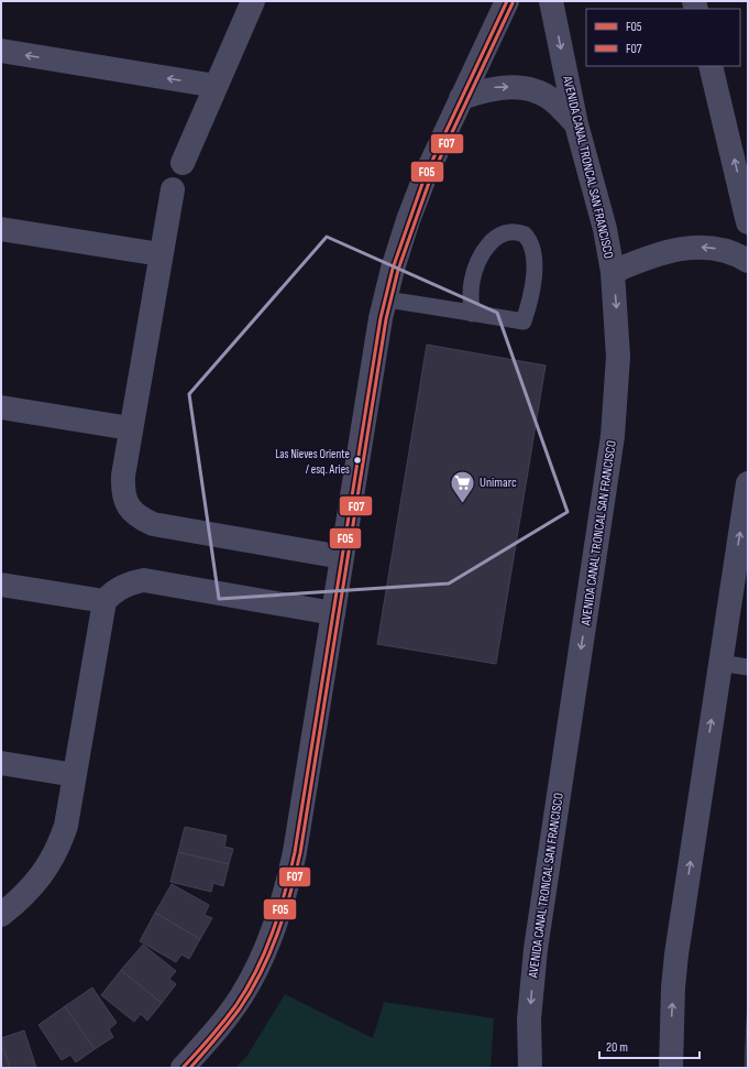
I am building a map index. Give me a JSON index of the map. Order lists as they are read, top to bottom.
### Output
{
  "streets": {
    "street": ["AVENIDA CANAL TRONCAL SAN FRANCISCO"]
  },
  "places": {
    "other": ["Las Nieves Oriente / esq. Aries"],
    "supermarket": ["Unimarc"]
  },
  "lines": ["transit line F05", "transit line F07"],
  "legend": ["F05", "F07"],
  "scale_bar": "20 m"
}
